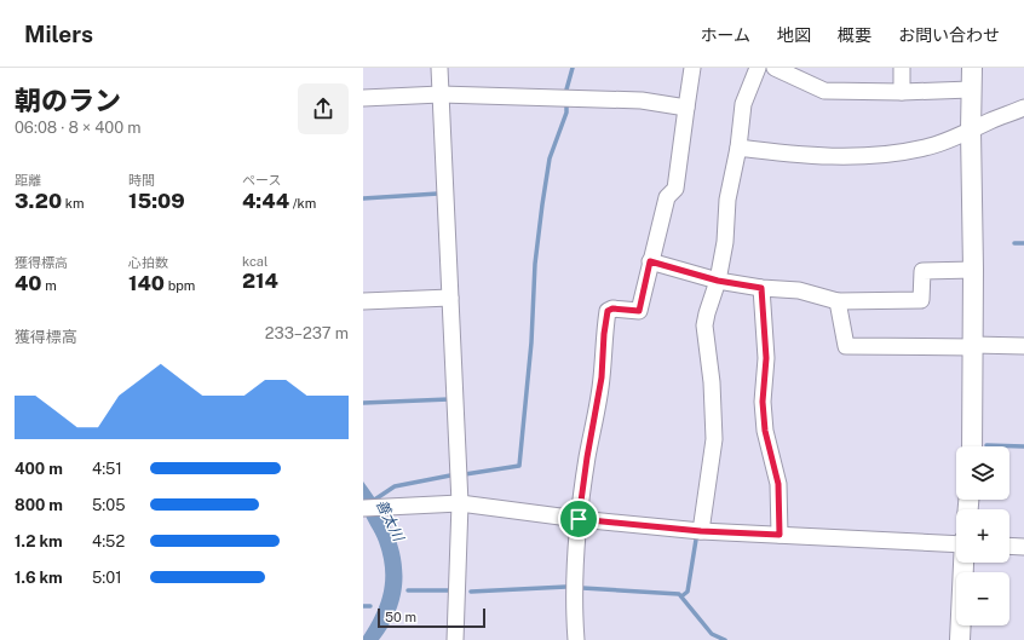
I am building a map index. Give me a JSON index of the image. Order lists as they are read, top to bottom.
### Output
{
  "water": ["善太川"],
  "scale_bar": "50 m",
  "page": {
    "header": "Milers",
    "nav": [
      "ホーム",
      "地図",
      "概要",
      "お問い合わせ"
    ],
    "heading": ["朝のラン", "06:08 · 8 × 400 m"],
    "stats": [
      ["距離", "3.20 km"],
      ["時間", "15:09"],
      ["ペース", "4:44 /km"],
      ["獲得標高", "40 m"],
      ["心拍数", "140 bpm"],
      ["kcal", "214"]
    ],
    "chart": ["獲得標高", "233–237 m"],
    "map_buttons": ["+", "−"],
    "list": [
      {
        "name": "400 m",
        "note": "4:51"
      },
      {
        "name": "800 m",
        "note": "5:05"
      },
      {
        "name": "1.2 km",
        "note": "4:52"
      },
      {
        "name": "1.6 km",
        "note": "5:01"
      }
    ],
    "scale": "50 m"
  }
}
